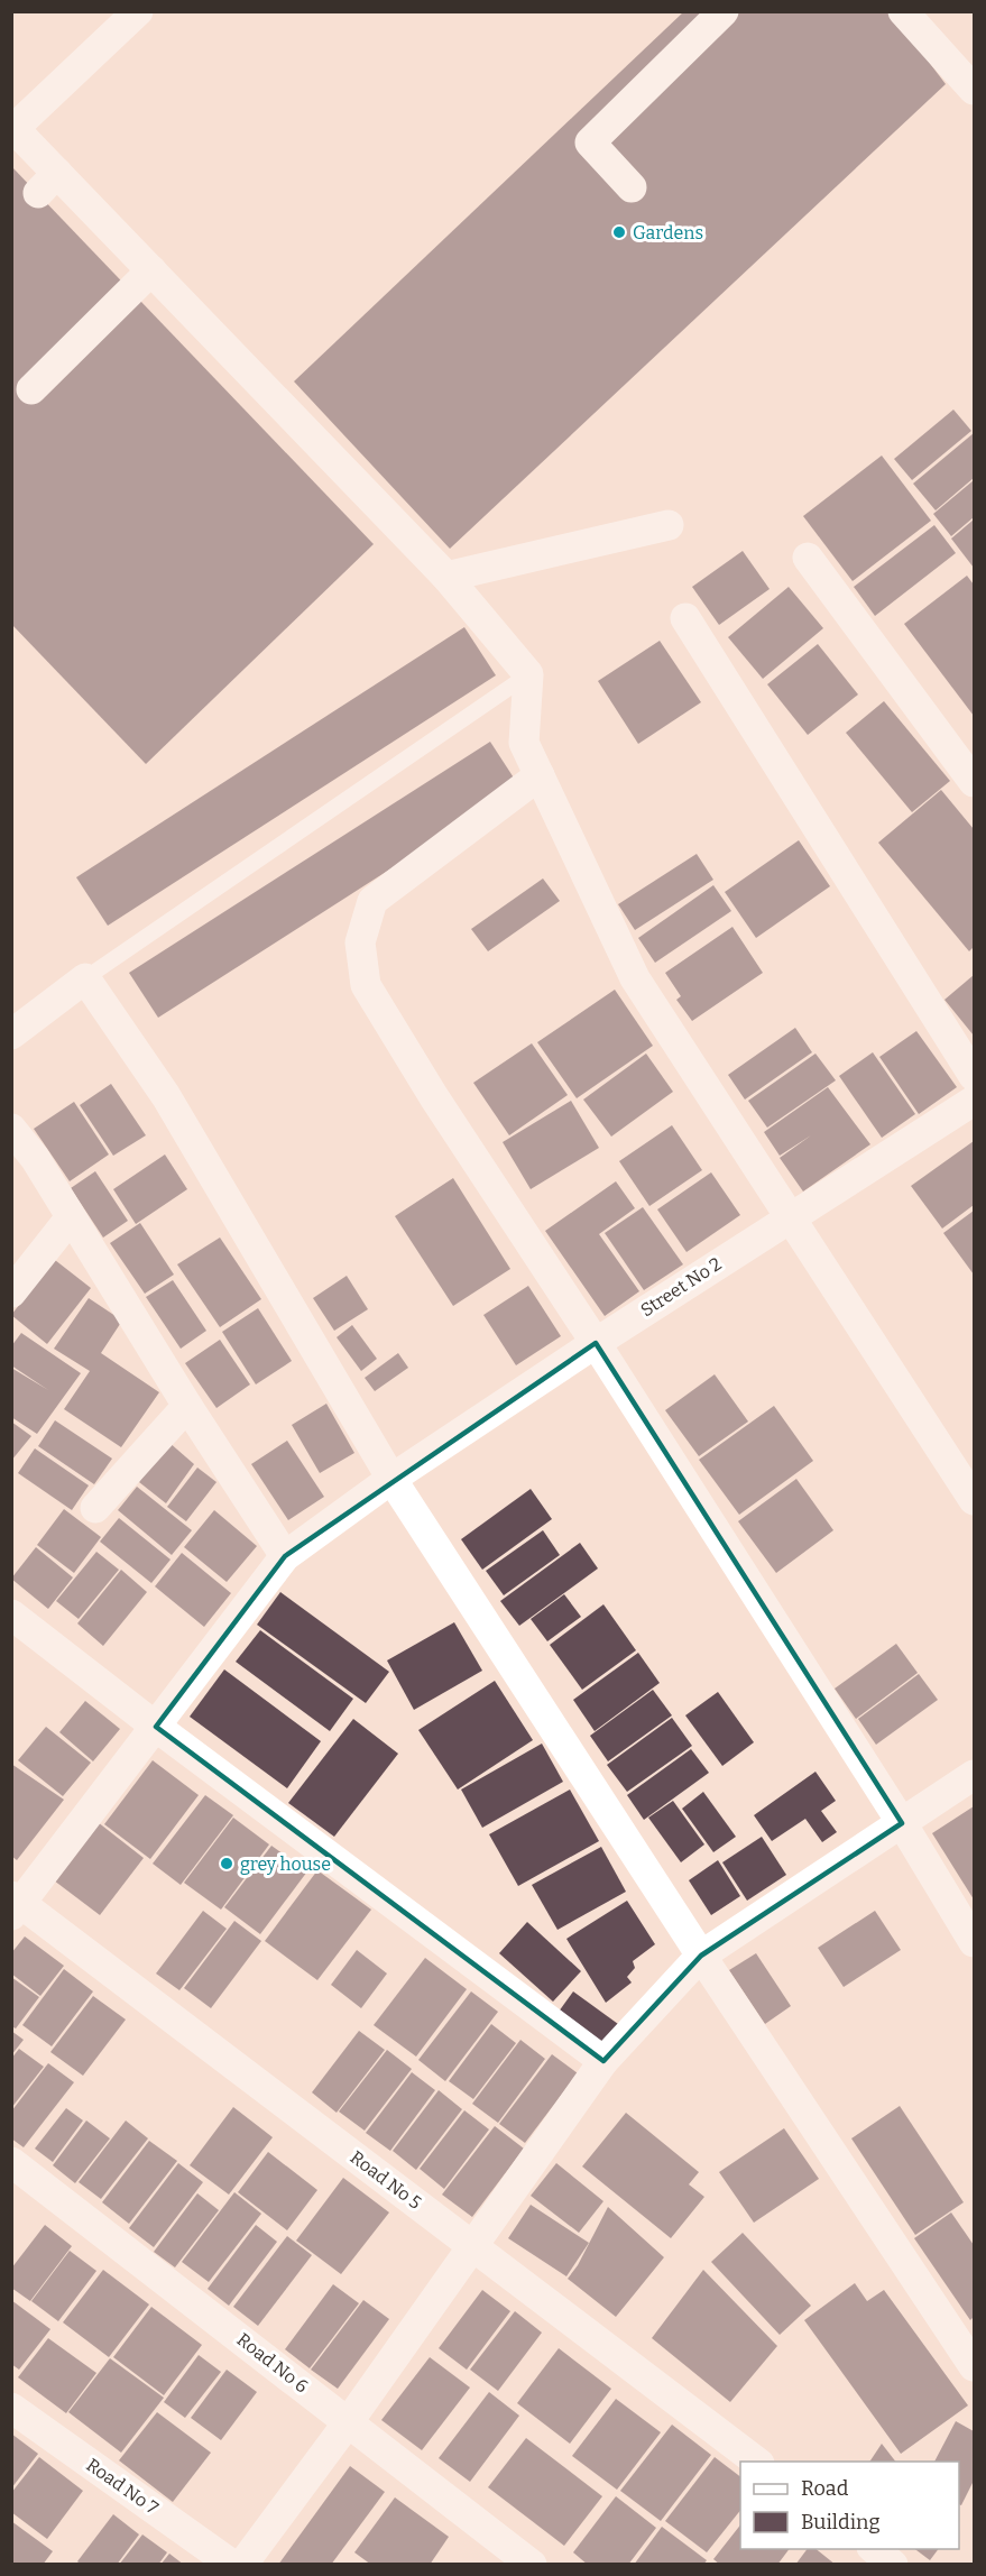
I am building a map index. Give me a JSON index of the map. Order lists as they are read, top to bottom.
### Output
{
  "streets": {
    "street": [
      "Street No 2",
      "Road No 5",
      "Road No 6",
      "Road No 7"
    ]
  },
  "crossings": [
    ["Street No 2", "Road No 5"]
  ],
  "places": ["Gardens", "grey house"],
  "legend": ["Road", "Building"]
}
